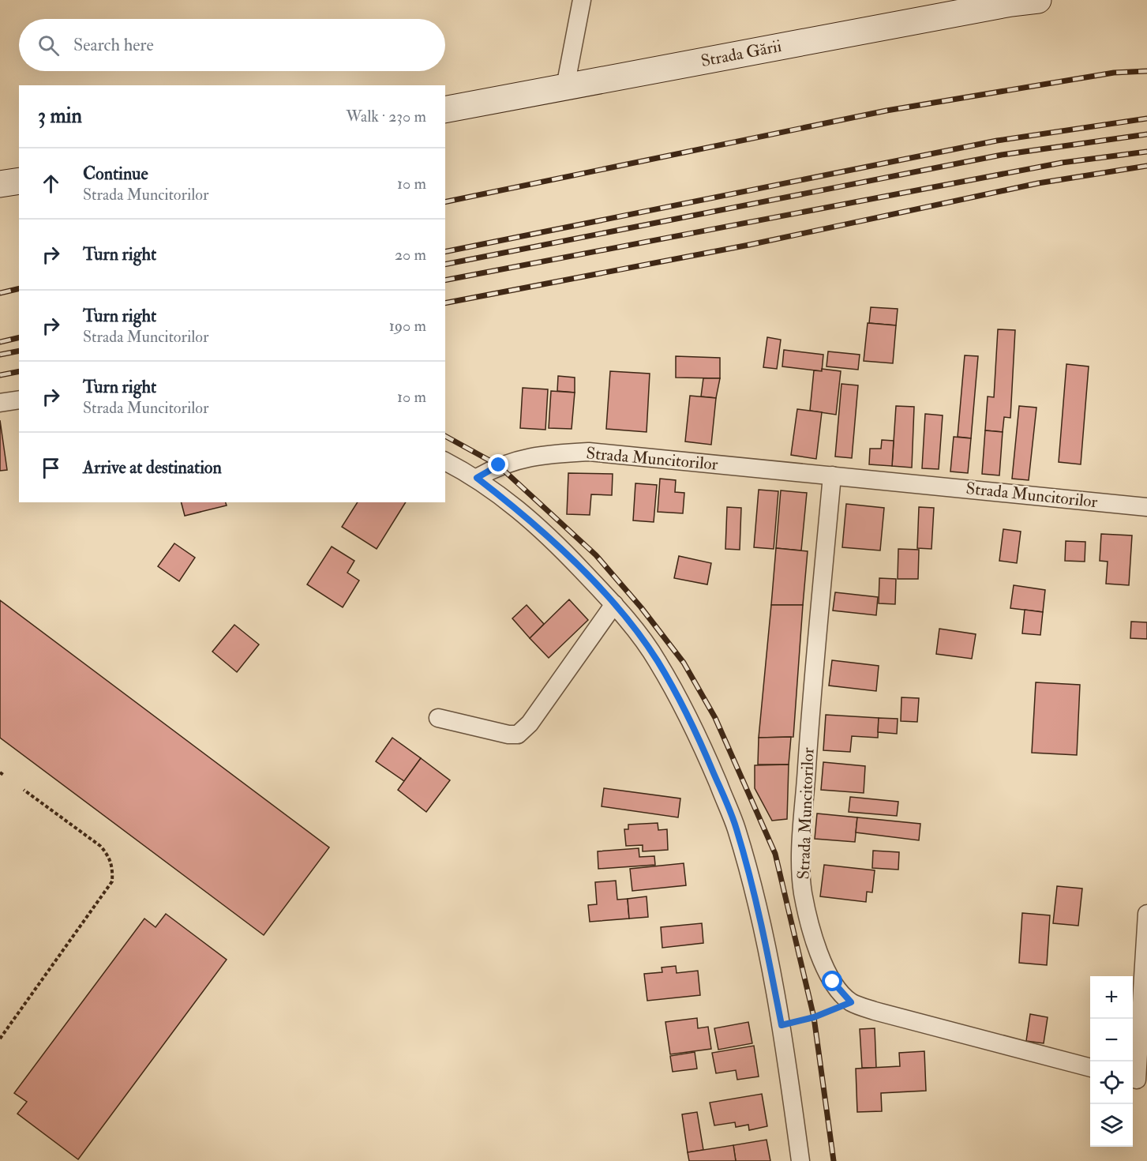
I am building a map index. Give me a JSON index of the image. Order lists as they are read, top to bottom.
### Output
{
  "streets": {
    "main road": ["Strada Gării"],
    "street": ["Strada Muncitorilor"]
  },
  "page": {
    "search": "Search here",
    "heading": ["3 min", "Walk · 230 m"],
    "list": [
      ["Continue", "Strada Muncitorilor", "10 m"],
      ["Turn right", "20 m"],
      ["Turn right", "Strada Muncitorilor", "190 m"],
      ["Turn right", "Strada Muncitorilor", "10 m"],
      "Arrive at destination"
    ],
    "map_buttons": ["+", "−"]
  }
}
